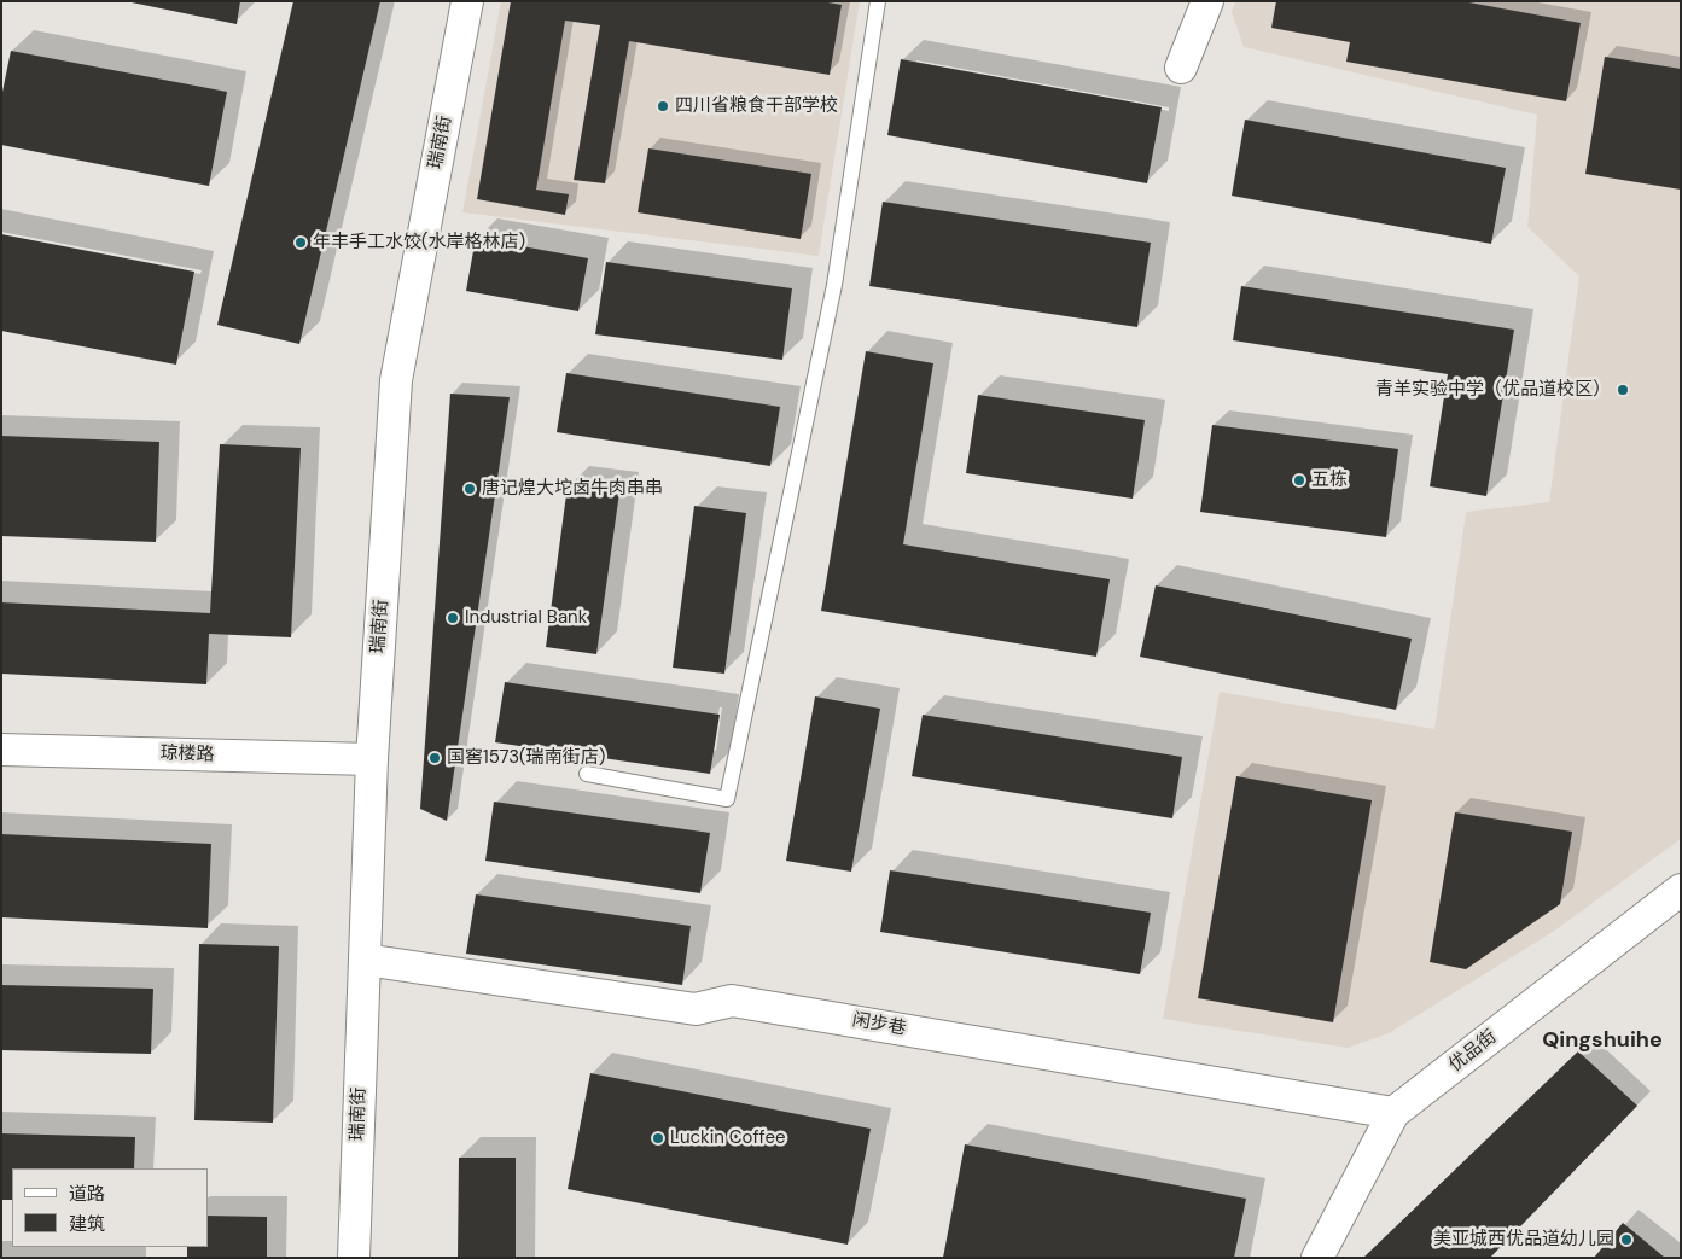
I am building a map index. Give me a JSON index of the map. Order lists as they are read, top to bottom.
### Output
{
  "streets": {
    "street": [
      "瑞南街",
      "琼楼路",
      "闲步巷",
      "优品街"
    ]
  },
  "crossings": [
    ["瑞南街", "琼楼路"],
    ["瑞南街", "闲步巷"],
    ["闲步巷", "优品街"]
  ],
  "districts": ["Qingshuihe"],
  "places": [
    "四川省粮食干部学校",
    "年丰手工水饺(水岸格林店)",
    "青羊实验中学（优品道校区）",
    "五栋",
    "唐记煌大坨卤牛肉串串",
    "Industrial Bank",
    "国窖1573(瑞南街店)",
    "Luckin Coffee",
    "美亚城西优品道幼儿园"
  ],
  "legend": ["道路", "建筑"]
}
